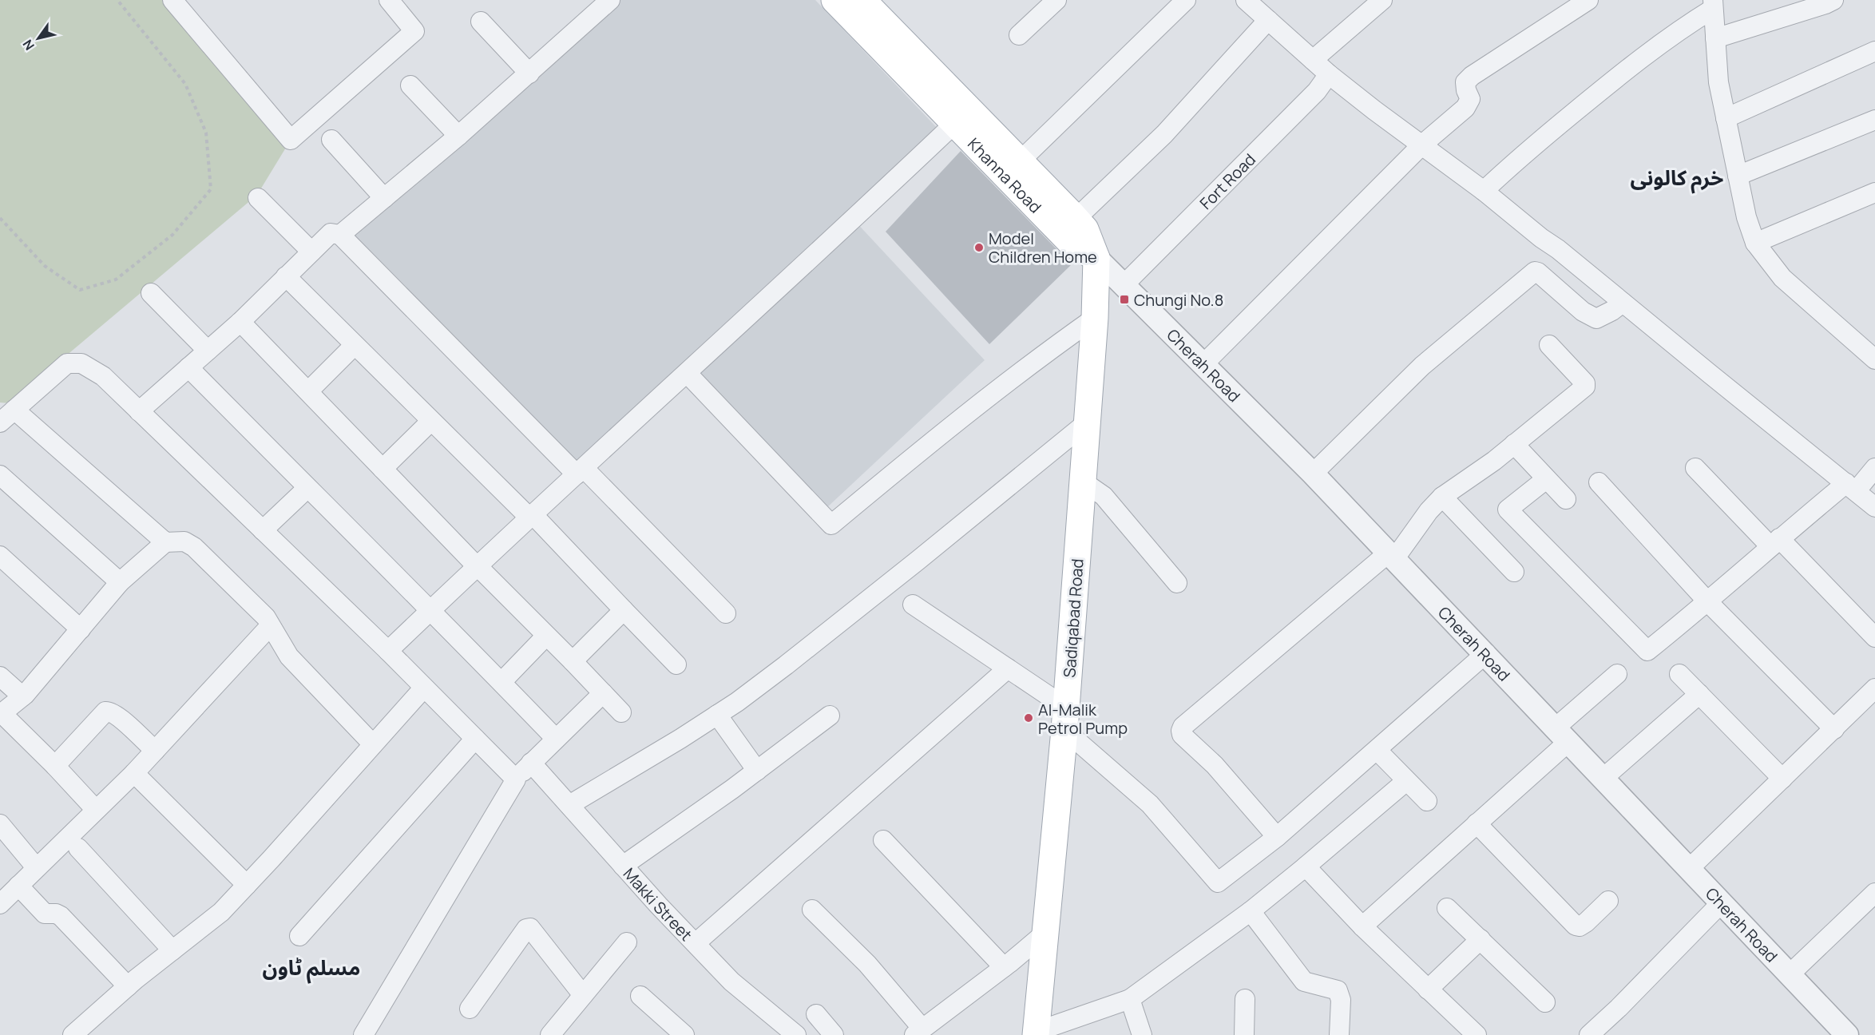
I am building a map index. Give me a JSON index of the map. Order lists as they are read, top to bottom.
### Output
{
  "streets": {
    "main road": ["Khanna Road", "Sadiqabad Road"],
    "street": ["Fort Road", "Cherah Road", "Makki Street"]
  },
  "crossings": [
    ["Khanna Road", "Cherah Road"],
    ["Khanna Road", "Sadiqabad Road"],
    ["Fort Road", "Cherah Road"],
    ["Cherah Road", "Sadiqabad Road"]
  ],
  "districts": ["خرم کالونی", "مسلم ٹاون"],
  "places": {
    "other": ["Model Children Home", "Al-Malik Petrol Pump"],
    "transit": ["Chungi No.8"]
  },
  "north": "bottom left"
}
